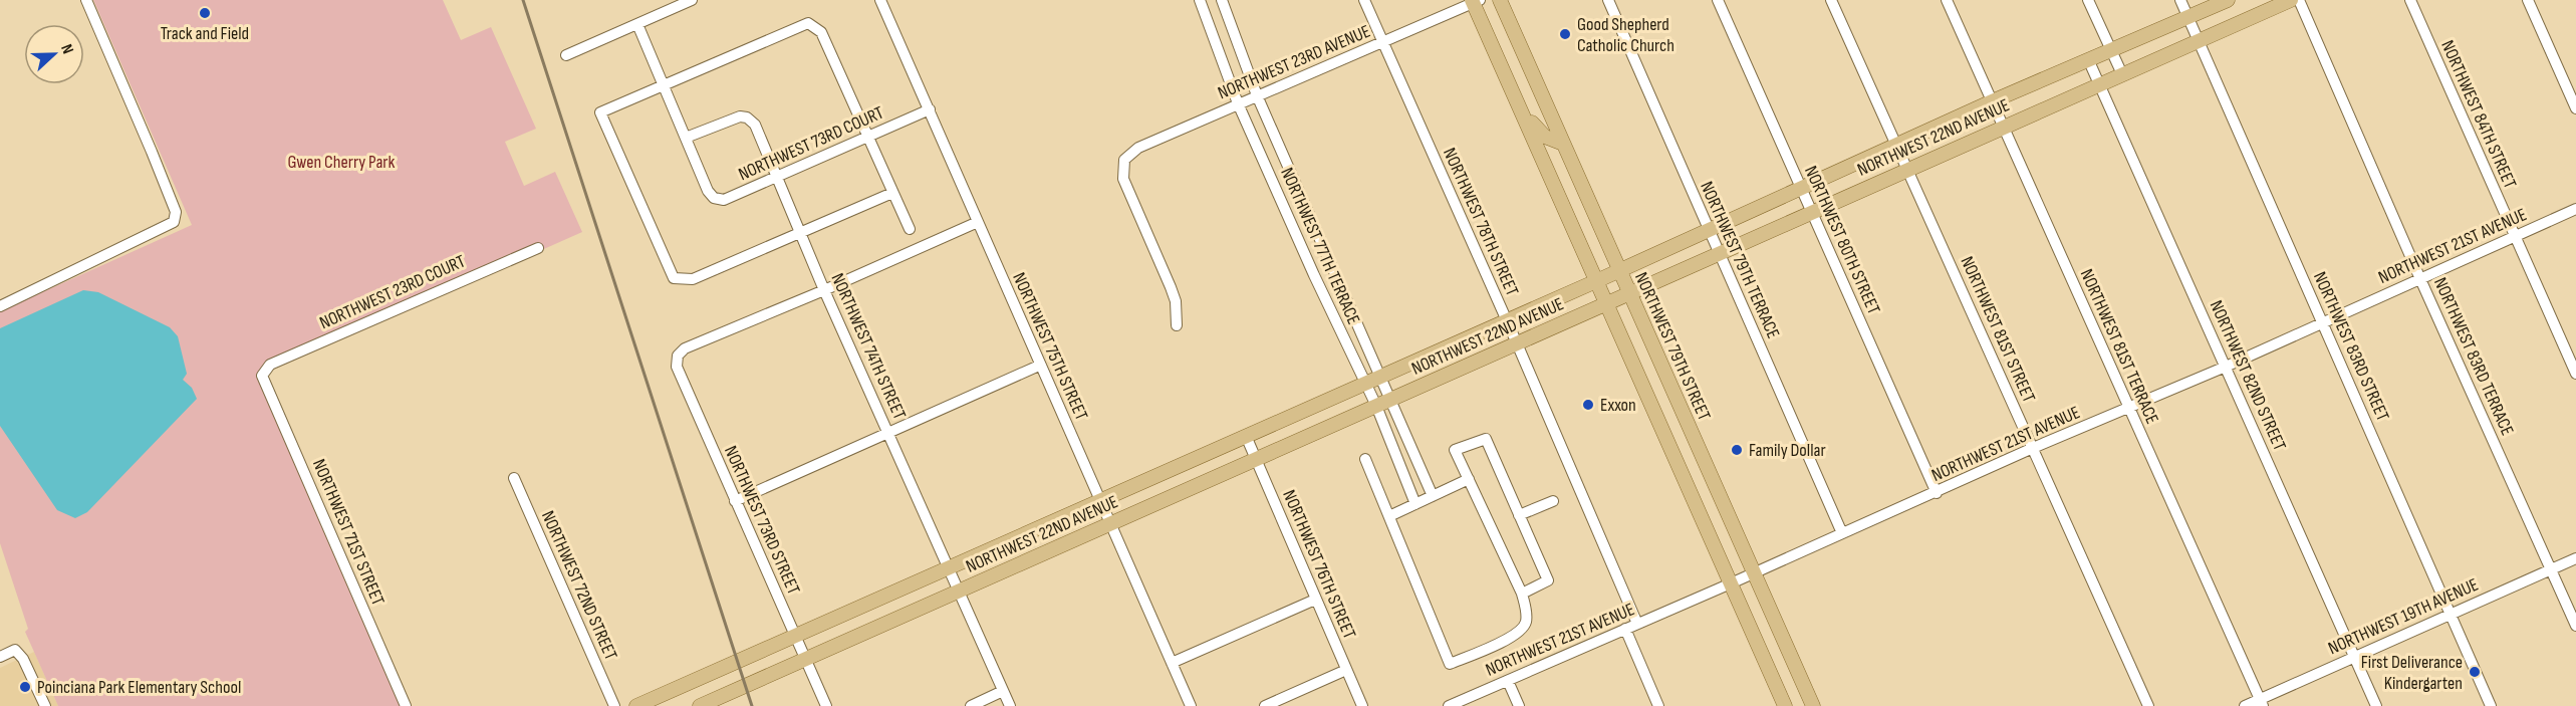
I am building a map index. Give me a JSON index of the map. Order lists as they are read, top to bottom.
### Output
{
  "streets": {
    "main road": ["NORTHWEST 22ND AVENUE", "NORTHWEST 79TH STREET"],
    "street": [
      "NORTHWEST 23RD AVENUE",
      "NORTHWEST 84TH STREET",
      "NORTHWEST 73RD COURT",
      "NORTHWEST 78TH STREET",
      "NORTHWEST 80TH STREET",
      "NORTHWEST 77TH TERRACE",
      "NORTHWEST 21ST AVENUE",
      "NORTHWEST 79TH TERRACE",
      "NORTHWEST 23RD COURT",
      "NORTHWEST 81ST STREET",
      "NORTHWEST 74TH STREET",
      "NORTHWEST 75TH STREET",
      "NORTHWEST 81ST TERRACE",
      "NORTHWEST 83RD STREET",
      "NORTHWEST 83RD TERRACE",
      "NORTHWEST 82ND STREET",
      "NORTHWEST 73RD STREET",
      "NORTHWEST 71ST STREET",
      "NORTHWEST 76TH STREET",
      "NORTHWEST 72ND STREET",
      "NORTHWEST 19TH AVENUE"
    ]
  },
  "crossings": [
    ["NORTHWEST 23RD AVENUE", "NORTHWEST 78TH STREET"],
    ["NORTHWEST 23RD AVENUE", "NORTHWEST 77TH TERRACE"],
    ["NORTHWEST 84TH STREET", "NORTHWEST 21ST AVENUE"],
    ["NORTHWEST 22ND AVENUE", "NORTHWEST 78TH STREET"],
    ["NORTHWEST 22ND AVENUE", "NORTHWEST 80TH STREET"],
    ["NORTHWEST 22ND AVENUE", "NORTHWEST 77TH TERRACE"],
    ["NORTHWEST 22ND AVENUE", "NORTHWEST 79TH TERRACE"],
    ["NORTHWEST 22ND AVENUE", "NORTHWEST 81ST STREET"],
    ["NORTHWEST 22ND AVENUE", "NORTHWEST 74TH STREET"],
    ["NORTHWEST 22ND AVENUE", "NORTHWEST 75TH STREET"],
    ["NORTHWEST 22ND AVENUE", "NORTHWEST 79TH STREET"],
    ["NORTHWEST 22ND AVENUE", "NORTHWEST 81ST TERRACE"],
    ["NORTHWEST 22ND AVENUE", "NORTHWEST 83RD STREET"],
    ["NORTHWEST 22ND AVENUE", "NORTHWEST 82ND STREET"],
    ["NORTHWEST 22ND AVENUE", "NORTHWEST 73RD STREET"],
    ["NORTHWEST 22ND AVENUE", "NORTHWEST 76TH STREET"],
    ["NORTHWEST 73RD COURT", "NORTHWEST 74TH STREET"],
    ["NORTHWEST 73RD COURT", "NORTHWEST 75TH STREET"],
    ["NORTHWEST 78TH STREET", "NORTHWEST 21ST AVENUE"],
    ["NORTHWEST 80TH STREET", "NORTHWEST 21ST AVENUE"],
    ["NORTHWEST 21ST AVENUE", "NORTHWEST 79TH TERRACE"],
    ["NORTHWEST 21ST AVENUE", "NORTHWEST 81ST STREET"],
    ["NORTHWEST 21ST AVENUE", "NORTHWEST 79TH STREET"],
    ["NORTHWEST 21ST AVENUE", "NORTHWEST 81ST TERRACE"],
    ["NORTHWEST 21ST AVENUE", "NORTHWEST 83RD STREET"],
    ["NORTHWEST 21ST AVENUE", "NORTHWEST 83RD TERRACE"],
    ["NORTHWEST 21ST AVENUE", "NORTHWEST 82ND STREET"],
    ["NORTHWEST 23RD COURT", "NORTHWEST 71ST STREET"],
    ["NORTHWEST 74TH STREET", "NORTHWEST 73RD STREET"],
    ["NORTHWEST 81ST TERRACE", "NORTHWEST 19TH AVENUE"],
    ["NORTHWEST 83RD STREET", "NORTHWEST 19TH AVENUE"],
    ["NORTHWEST 83RD TERRACE", "NORTHWEST 19TH AVENUE"],
    ["NORTHWEST 82ND STREET", "NORTHWEST 19TH AVENUE"]
  ],
  "parks": ["Gwen Cherry Park"],
  "places": [
    "Track and Field",
    "Good Shepherd Catholic Church",
    "Exxon",
    "Family Dollar",
    "First Deliverance Kindergarten",
    "Poinciana Park Elementary School"
  ],
  "north": "right"
}
